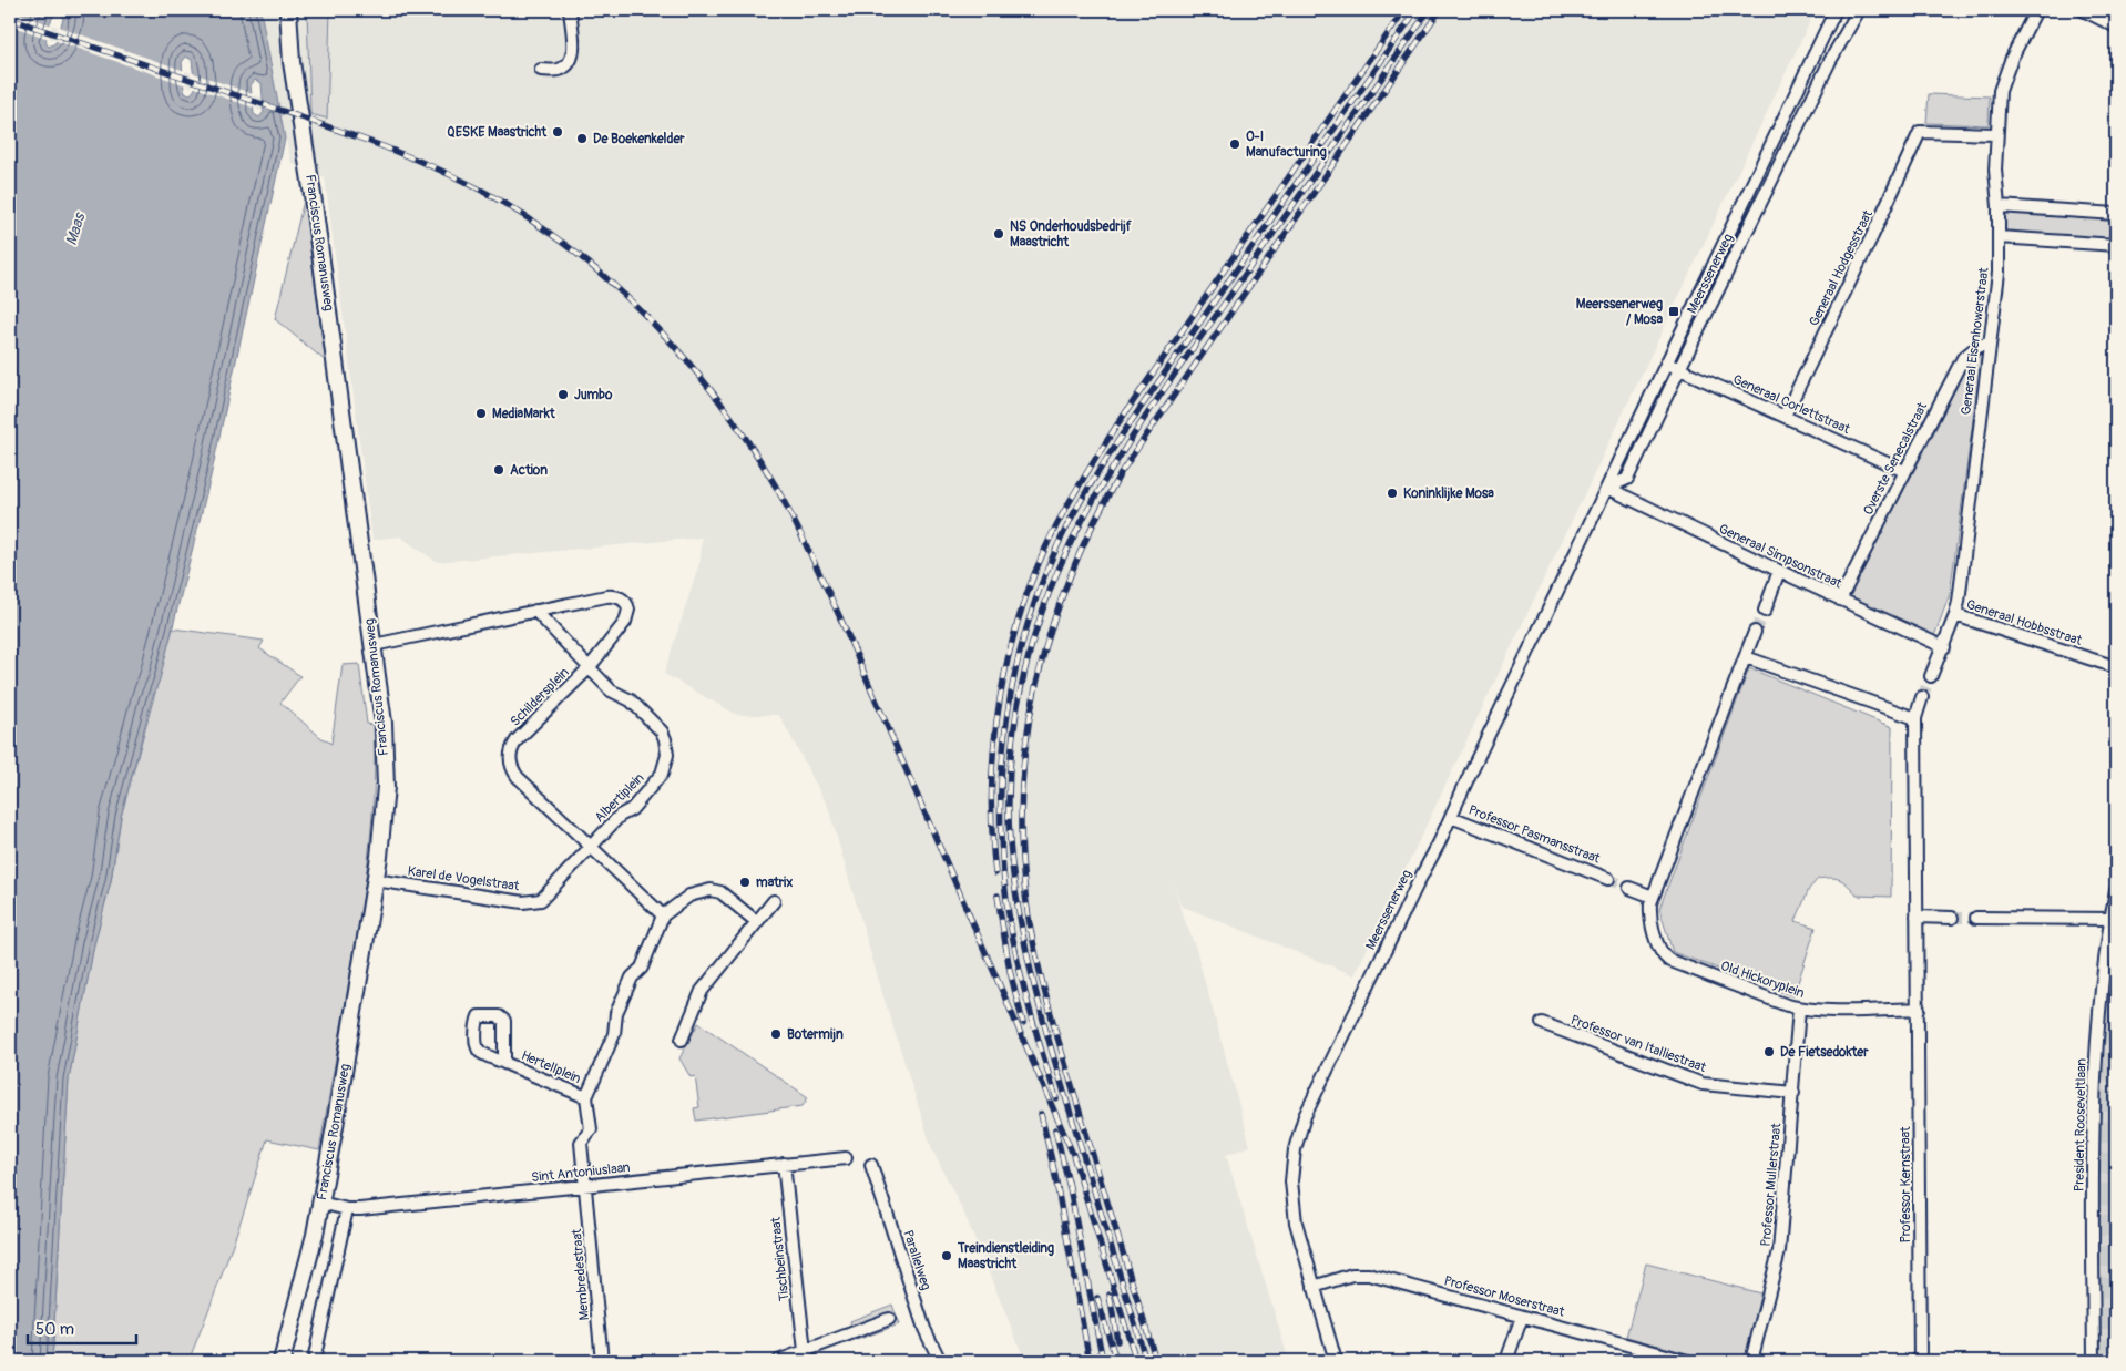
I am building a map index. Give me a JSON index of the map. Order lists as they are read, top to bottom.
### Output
{
  "streets": {
    "street": [
      "Franciscus Romanusweg",
      "Generaal Hodgesstraat",
      "Meerssenerweg",
      "Generaal Eisenhowerstraat",
      "Generaal Corlettstraat",
      "Overste Senecalstraat",
      "Generaal Simpsonstraat",
      "Generaal Hobbsstraat",
      "Schildersplein",
      "Albertiplein",
      "Professor Pasmansstraat",
      "Karel de Vogelstraat",
      "Old Hickoryplein",
      "Professor van Italliestraat",
      "Hertellplein",
      "President Rooseveltlaan",
      "Sint Antoniuslaan",
      "Professor Mullerstraat",
      "Professor Kernstraat",
      "Tischbeinstraat",
      "Parallelweg",
      "Membredestraat",
      "Professor Moserstraat"
    ]
  },
  "crossings": [
    ["Franciscus Romanusweg", "Karel de Vogelstraat"],
    ["Franciscus Romanusweg", "Sint Antoniuslaan"],
    ["Generaal Hodgesstraat", "Generaal Eisenhowerstraat"],
    ["Generaal Hodgesstraat", "Generaal Corlettstraat"],
    ["Meerssenerweg", "Generaal Corlettstraat"],
    ["Meerssenerweg", "Generaal Simpsonstraat"],
    ["Meerssenerweg", "Professor Pasmansstraat"],
    ["Meerssenerweg", "Professor Moserstraat"],
    ["Generaal Eisenhowerstraat", "Overste Senecalstraat"],
    ["Generaal Eisenhowerstraat", "Generaal Simpsonstraat"],
    ["Generaal Eisenhowerstraat", "Generaal Hobbsstraat"],
    ["Generaal Corlettstraat", "Overste Senecalstraat"],
    ["Overste Senecalstraat", "Generaal Simpsonstraat"],
    ["Schildersplein", "Albertiplein"],
    ["Schildersplein", "Karel de Vogelstraat"],
    ["Albertiplein", "Karel de Vogelstraat"],
    ["Old Hickoryplein", "Professor Mullerstraat"],
    ["Old Hickoryplein", "Professor Kernstraat"],
    ["Professor van Italliestraat", "Professor Mullerstraat"],
    ["Hertellplein", "Membredestraat"],
    ["Sint Antoniuslaan", "Tischbeinstraat"],
    ["Sint Antoniuslaan", "Membredestraat"]
  ],
  "water": ["Maas"],
  "places": {
    "other": [
      "QESKE Maastricht",
      "De Boekenkelder",
      "O-I Manufacturing",
      "NS Onderhoudsbedrijf Maastricht",
      "Jumbo",
      "MediaMarkt",
      "Action",
      "Koninklijke Mosa",
      "matrix",
      "Botermijn",
      "De Fietsedokter",
      "Treindienstleiding Maastricht"
    ],
    "transit": ["Meerssenerweg / Mosa"]
  },
  "scale_bar": "50 m"
}
